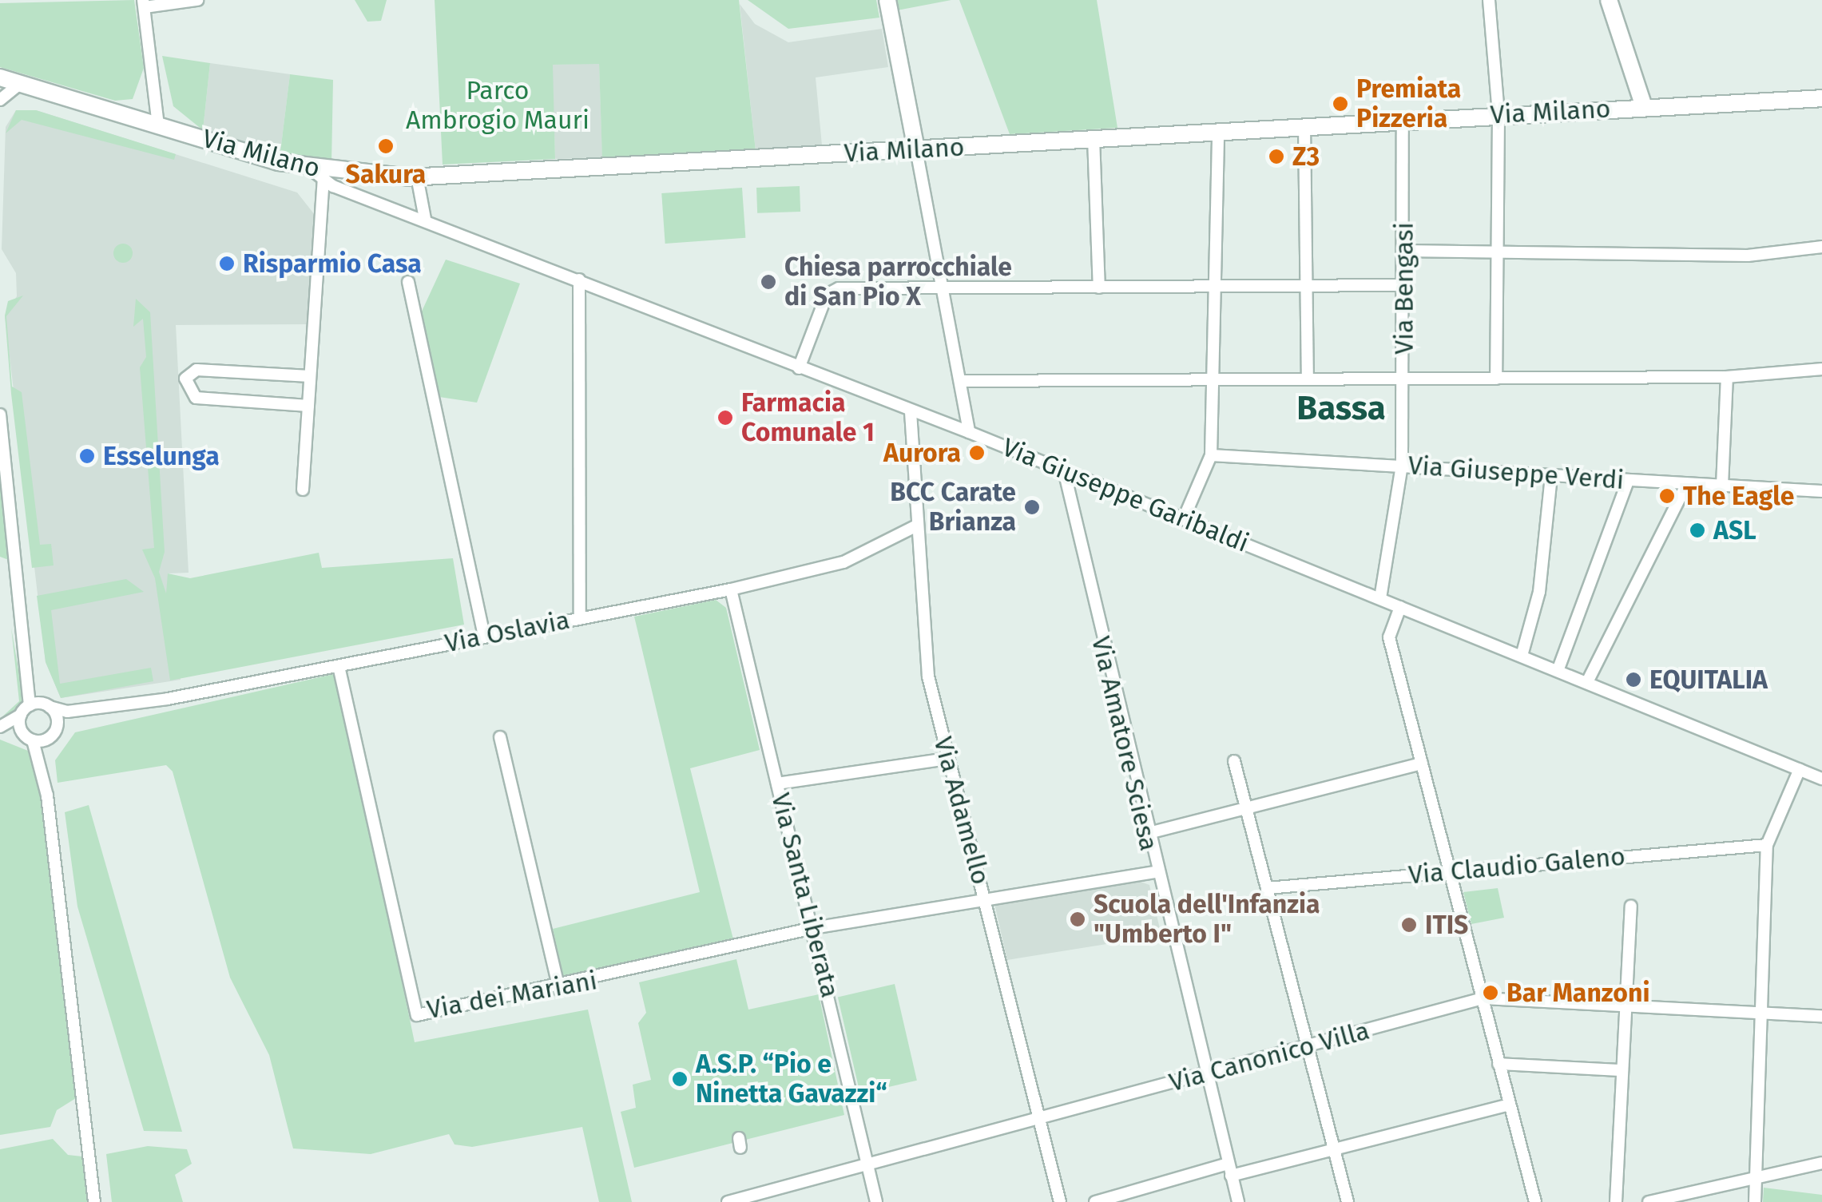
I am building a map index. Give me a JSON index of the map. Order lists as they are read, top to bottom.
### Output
{
  "streets": {
    "main road": ["Via Milano"],
    "street": [
      "Via Bengasi",
      "Via Giuseppe Verdi",
      "Via Giuseppe Garibaldi",
      "Via Oslavia",
      "Via Amatore Sciesa",
      "Via Adamello",
      "Via Claudio Galeno",
      "Via Santa Liberata",
      "Via dei Mariani",
      "Via Canonico Villa"
    ]
  },
  "crossings": [
    ["Via Milano", "Via Bengasi"],
    ["Via Milano", "Via Giuseppe Garibaldi"],
    ["Via Bengasi", "Via Giuseppe Verdi"],
    ["Via Bengasi", "Via Giuseppe Garibaldi"],
    ["Via Giuseppe Garibaldi", "Via Amatore Sciesa"],
    ["Via Giuseppe Garibaldi", "Via Adamello"],
    ["Via Oslavia", "Via Adamello"],
    ["Via Oslavia", "Via Santa Liberata"],
    ["Via Oslavia", "Via dei Mariani"],
    ["Via Amatore Sciesa", "Via dei Mariani"],
    ["Via Amatore Sciesa", "Via Canonico Villa"],
    ["Via Adamello", "Via dei Mariani"],
    ["Via Adamello", "Via Canonico Villa"],
    ["Via Santa Liberata", "Via dei Mariani"],
    ["Via Santa Liberata", "Via Canonico Villa"]
  ],
  "districts": ["Bassa"],
  "parks": ["Parco Ambrogio Mauri"],
  "places": [
    "Premiata Pizzeria",
    "Sakura",
    "Z3",
    "Risparmio Casa",
    "Chiesa parrocchiale di San Pio X",
    "Farmacia Comunale 1",
    "Aurora",
    "Esselunga",
    "The Eagle",
    "BCC Carate Brianza",
    "ASL",
    "EQUITALIA",
    "Scuola dell'Infanzia \"Umberto I\"",
    "ITIS",
    "Bar Manzoni",
    "A.S.P. “Pio e Ninetta Gavazzi“"
  ]
}
